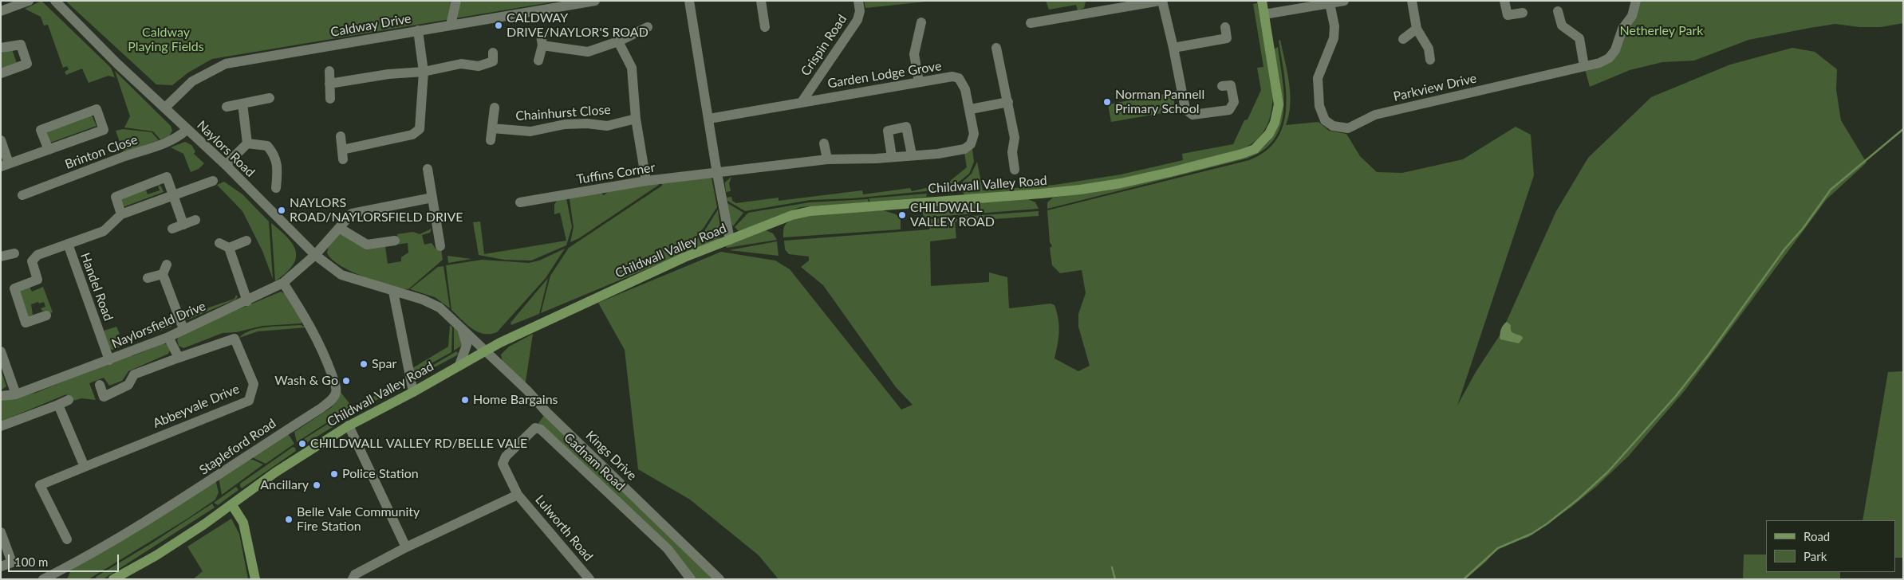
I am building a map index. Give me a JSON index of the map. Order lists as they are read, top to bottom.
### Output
{
  "streets": {
    "main road": ["Childwall Valley Road"],
    "street": [
      "Caldway Drive",
      "Crispin Road",
      "Garden Lodge Grove",
      "Parkview Drive",
      "Chainhurst Close",
      "Naylors Road",
      "Brinton Close",
      "Tuffins Corner",
      "Handel Road",
      "Naylorsfield Drive",
      "Abbeyvale Drive",
      "Stapleford Road",
      "Kings Drive",
      "Cadnam Road",
      "Lulworth Road"
    ]
  },
  "crossings": [
    ["Caldway Drive", "Naylors Road"],
    ["Crispin Road", "Garden Lodge Grove"],
    ["Garden Lodge Grove", "Tuffins Corner"],
    ["Naylors Road", "Brinton Close"],
    ["Naylors Road", "Childwall Valley Road"],
    ["Naylors Road", "Naylorsfield Drive"],
    ["Naylors Road", "Kings Drive"],
    ["Childwall Valley Road", "Kings Drive"],
    ["Handel Road", "Naylorsfield Drive"],
    ["Naylorsfield Drive", "Stapleford Road"],
    ["Cadnam Road", "Lulworth Road"]
  ],
  "parks": ["Netherley Park", "Caldway Playing Fields"],
  "places": [
    "CALDWAY DRIVE/NAYLOR'S ROAD",
    "Norman Pannell Primary School",
    "NAYLORS ROAD/NAYLORSFIELD DRIVE",
    "CHILDWALL VALLEY ROAD",
    "Spar",
    "Wash & Go",
    "Home Bargains",
    "CHILDWALL VALLEY RD/BELLE VALE",
    "Police Station",
    "Ancillary",
    "Belle Vale Community Fire Station"
  ],
  "legend": ["Road", "Park"],
  "scale_bar": "100 m"
}
